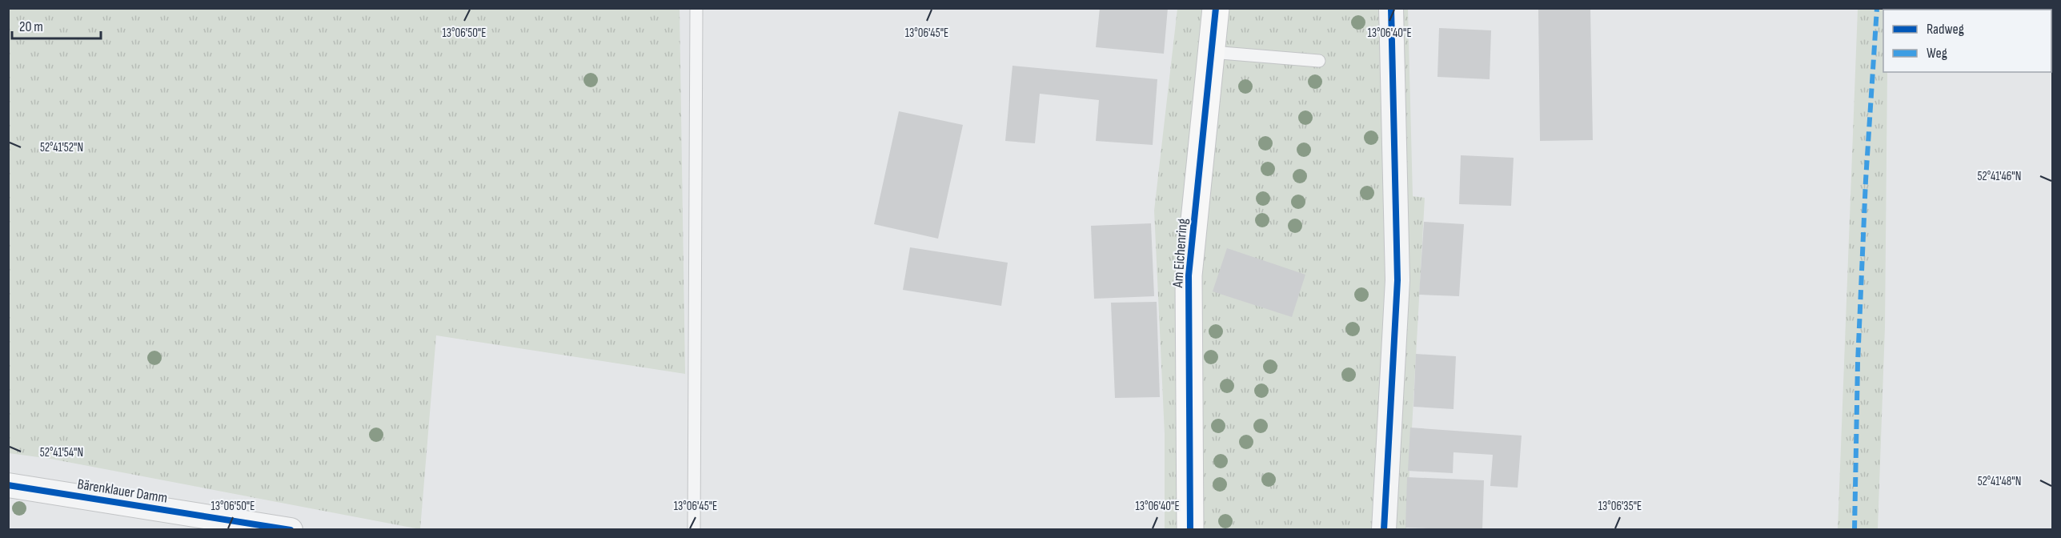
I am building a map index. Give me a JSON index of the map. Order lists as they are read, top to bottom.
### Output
{
  "streets": {
    "main road": ["Am Eichenring"],
    "street": ["Bärenklauer Damm"]
  },
  "legend": ["Radweg", "Weg"],
  "scale_bar": "20 m",
  "coordinates": [
    "13°06'50\"E",
    "13°06'45\"E",
    "13°06'40\"E",
    "52°41'52\"N",
    "52°41'46\"N",
    "52°41'54\"N",
    "52°41'48\"N",
    "13°06'35\"E"
  ]
}
